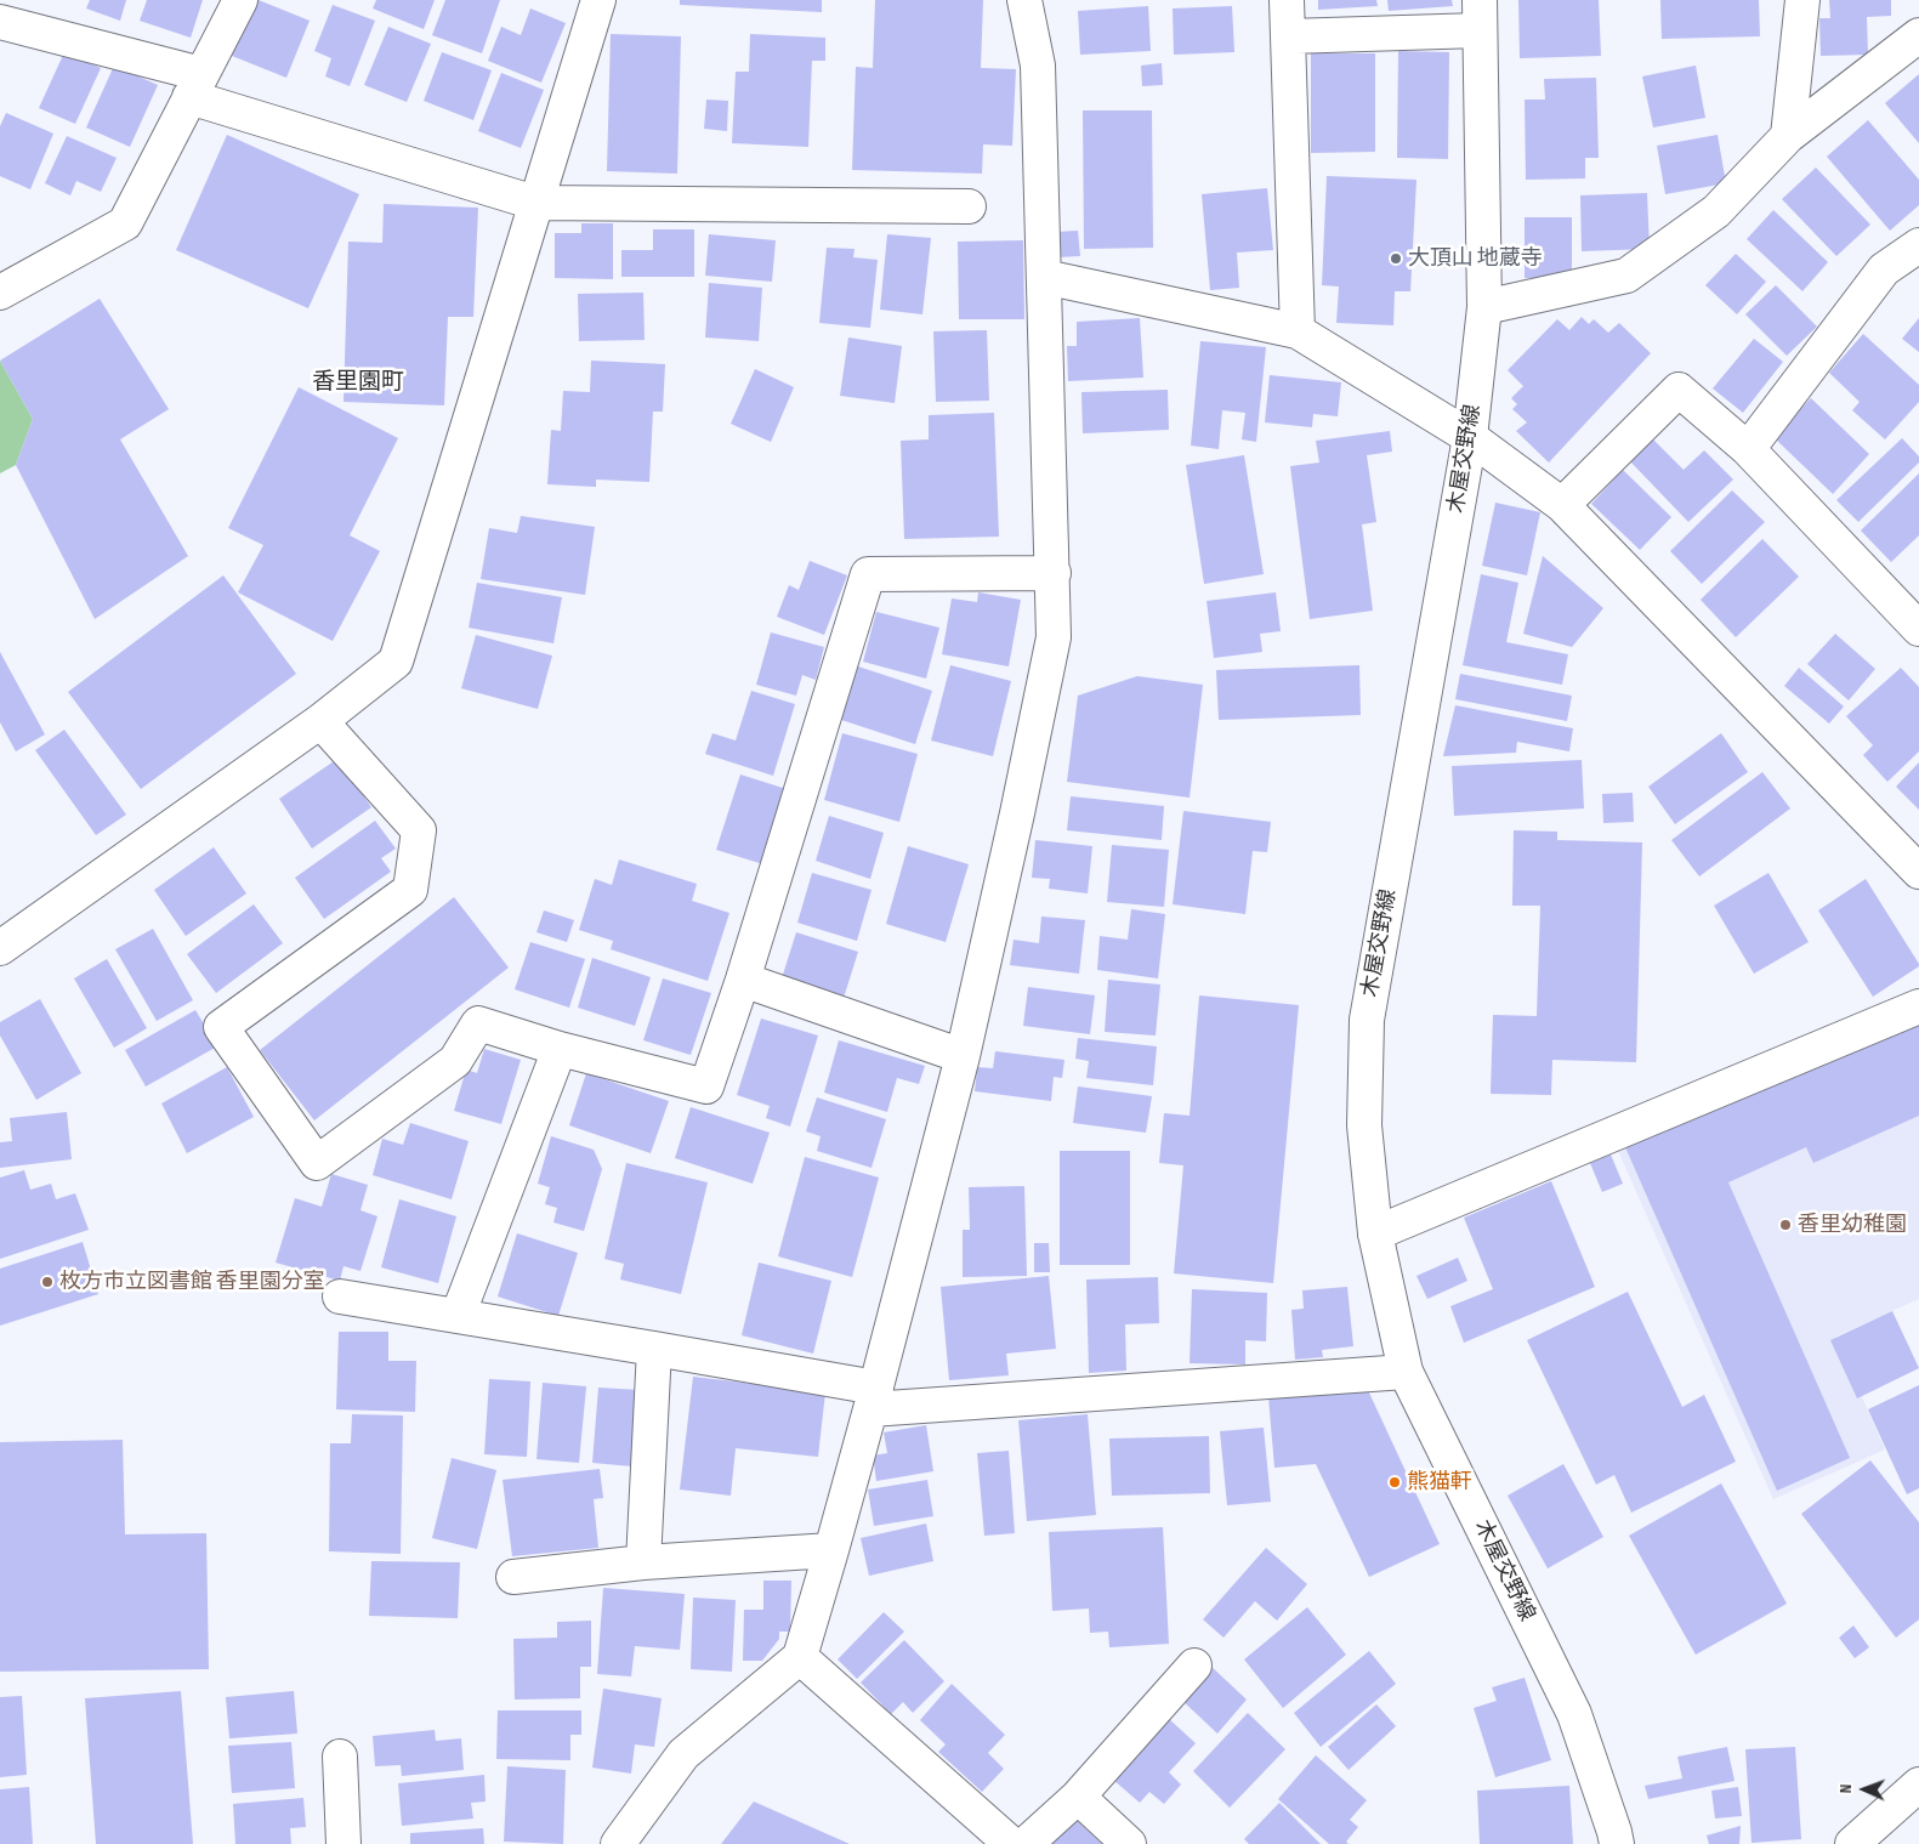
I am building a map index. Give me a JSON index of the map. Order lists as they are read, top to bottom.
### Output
{
  "streets": {
    "street": ["木屋交野線"]
  },
  "districts": ["香里園町"],
  "places": [
    "大頂山 地蔵寺",
    "香里幼稚園",
    "枚方市立図書館 香里園分室",
    "熊猫軒"
  ],
  "north": "left"
}
